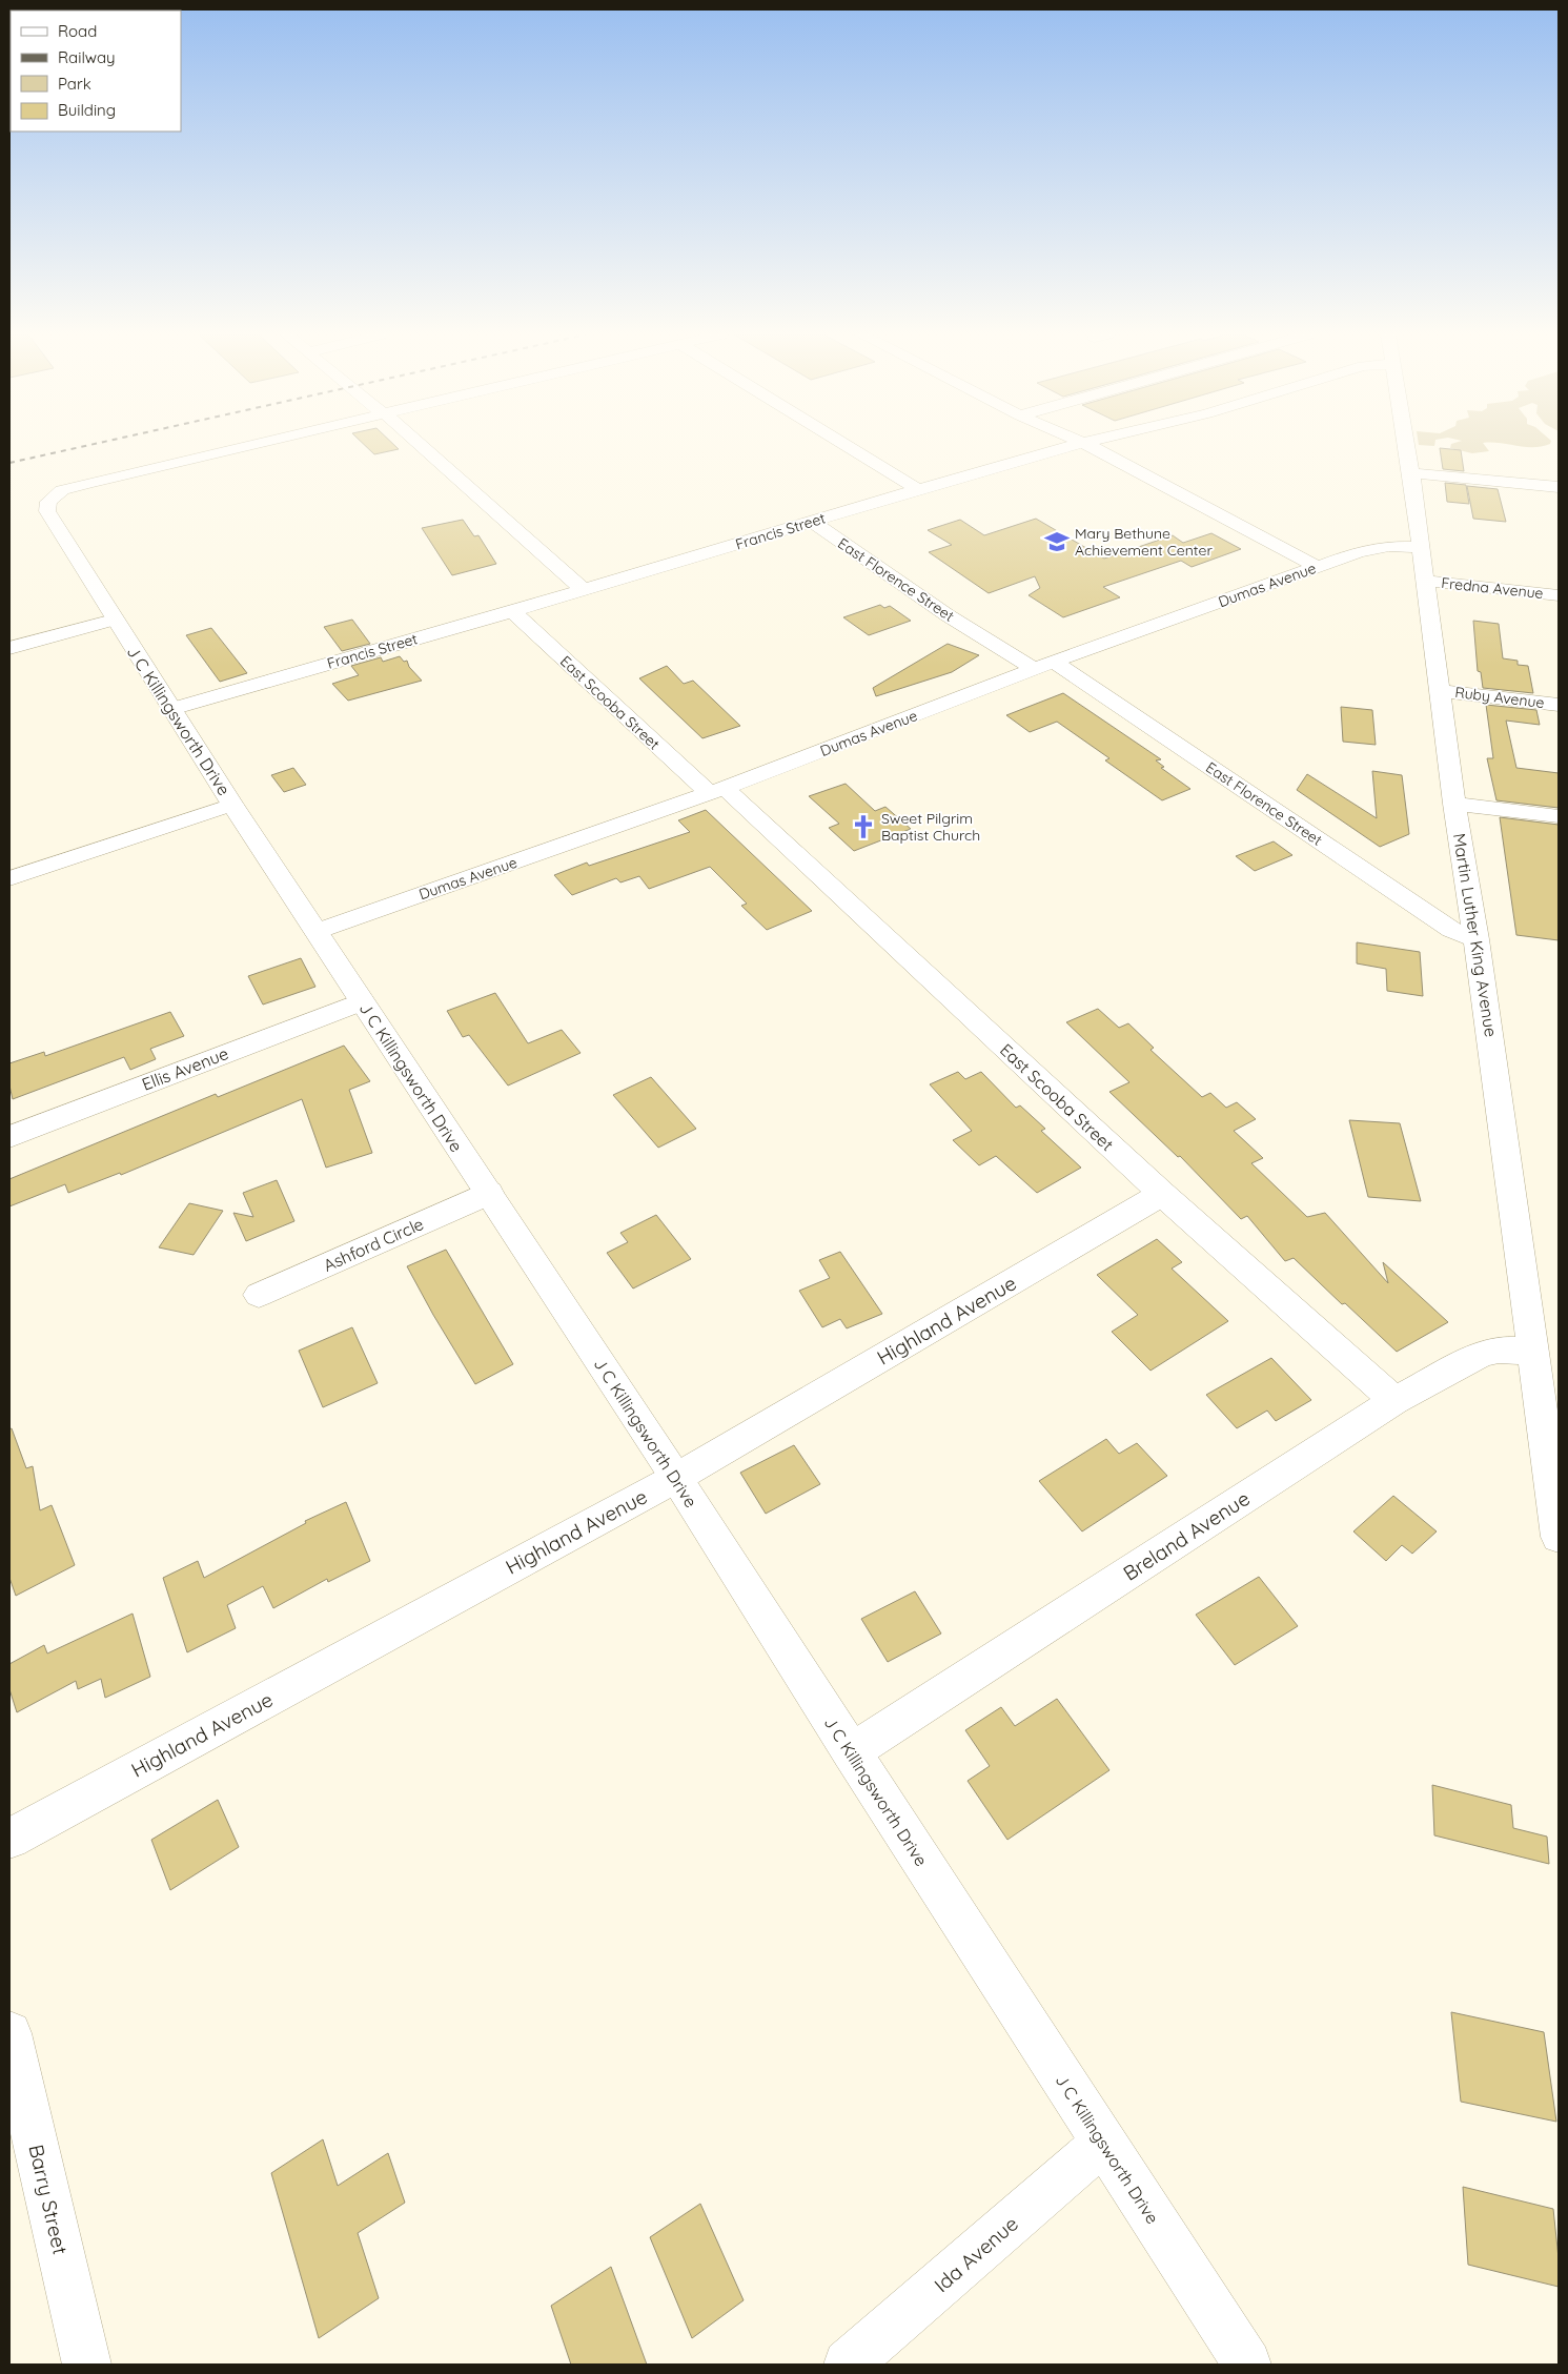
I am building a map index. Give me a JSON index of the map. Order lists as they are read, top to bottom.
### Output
{
  "streets": {
    "street": [
      "Francis Street",
      "East Florence Street",
      "Dumas Avenue",
      "Fredna Avenue",
      "Ruby Avenue",
      "East Scooba Street",
      "J C Killingsworth Drive",
      "Martin Luther King Avenue",
      "Ellis Avenue",
      "Ashford Circle",
      "Highland Avenue",
      "Breland Avenue",
      "Barry Street",
      "Ida Avenue"
    ]
  },
  "crossings": [
    ["Francis Street", "East Florence Street"],
    ["Francis Street", "East Scooba Street"],
    ["Francis Street", "J C Killingsworth Drive"],
    ["East Florence Street", "Dumas Avenue"],
    ["East Florence Street", "Martin Luther King Avenue"],
    ["Dumas Avenue", "East Scooba Street"],
    ["Dumas Avenue", "J C Killingsworth Drive"],
    ["Dumas Avenue", "Martin Luther King Avenue"],
    ["Fredna Avenue", "Martin Luther King Avenue"],
    ["Ruby Avenue", "Martin Luther King Avenue"],
    ["East Scooba Street", "Highland Avenue"],
    ["East Scooba Street", "Breland Avenue"],
    ["J C Killingsworth Drive", "Ellis Avenue"],
    ["J C Killingsworth Drive", "Ashford Circle"],
    ["J C Killingsworth Drive", "Highland Avenue"],
    ["J C Killingsworth Drive", "Breland Avenue"],
    ["J C Killingsworth Drive", "Ida Avenue"],
    ["Martin Luther King Avenue", "Breland Avenue"]
  ],
  "places": {
    "school or university": ["Mary Bethune Achievement Center"],
    "church": ["Sweet Pilgrim Baptist Church"]
  },
  "legend": [
    "Road",
    "Railway",
    "Park",
    "Building"
  ]
}
